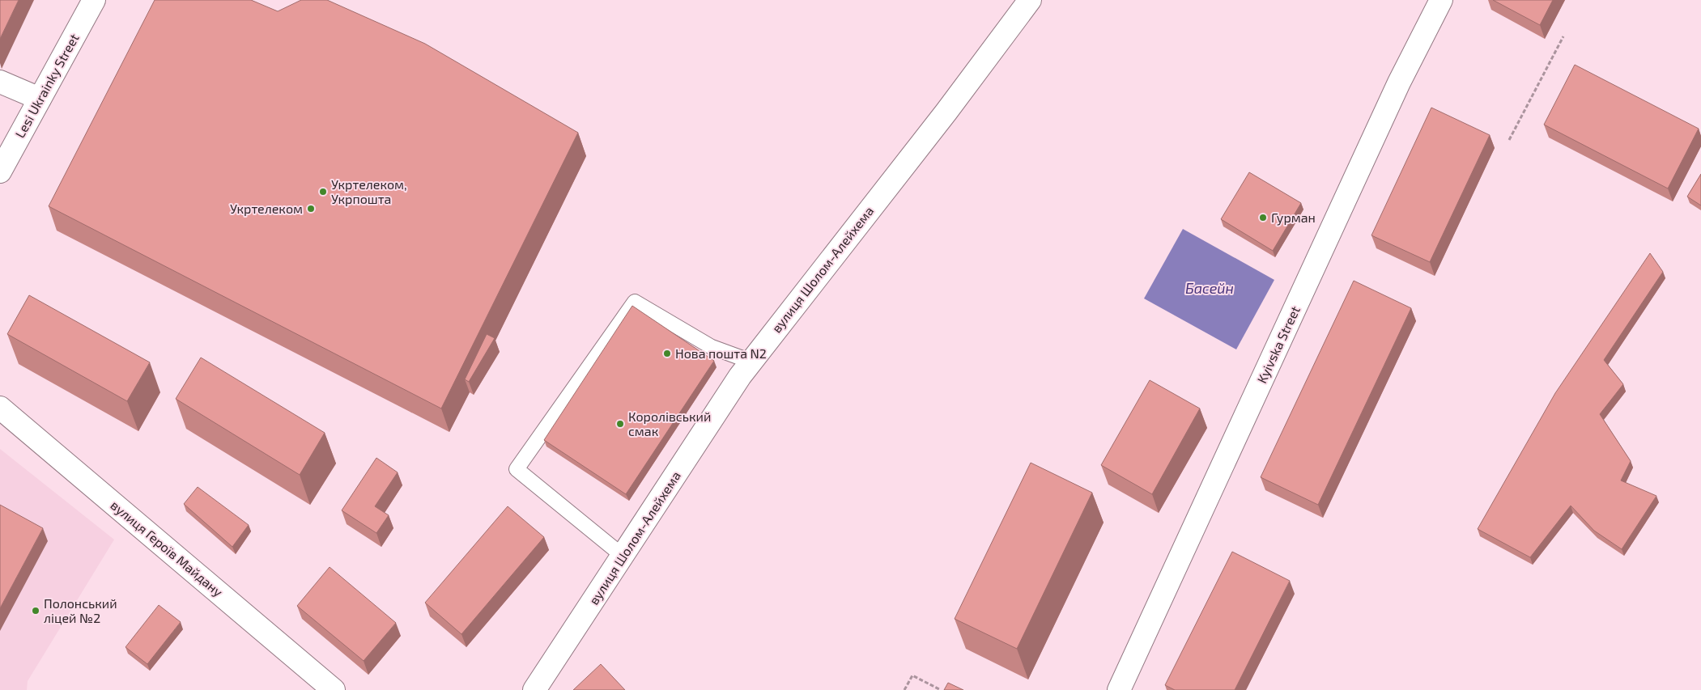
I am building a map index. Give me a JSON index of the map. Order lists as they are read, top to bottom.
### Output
{
  "streets": {
    "street": [
      "Lesi Ukrainky Street",
      "вулиця Шолом-Алейхема",
      "Kyivska Street",
      "вулиця Героїв Майдану"
    ]
  },
  "water": ["Басейн"],
  "places": [
    "Укртелеком, Укрпошта",
    "Укртелеком",
    "Гурман",
    "Нова пошта N2",
    "Королівський смак",
    "Полонський ліцей №2"
  ]
}
